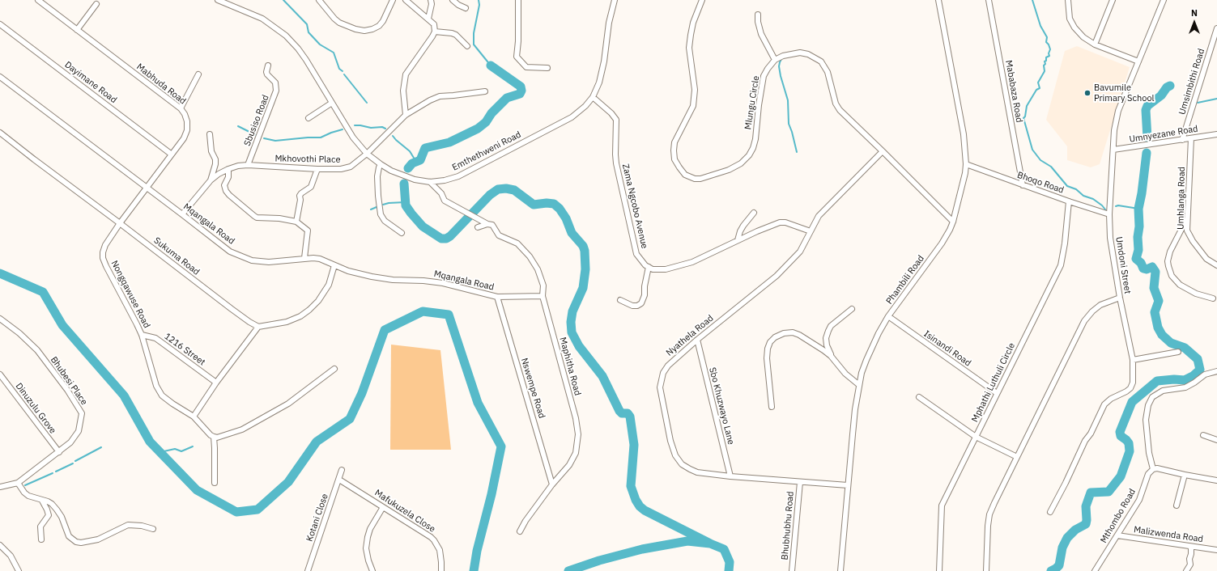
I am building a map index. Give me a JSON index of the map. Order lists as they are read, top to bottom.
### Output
{
  "streets": {
    "street": [
      "Umsimbithi Road",
      "Dayimane Road",
      "Mabhuda Road",
      "Mababaza Road",
      "Mlungu Circle",
      "Sbusiso Road",
      "Umnyezane Road",
      "Emthethweni Road",
      "Mkhovothi Place",
      "Bhoqo Road",
      "Umhlanga Road",
      "Zama Ngcobo Avenue",
      "Mqangala Road",
      "Sukuma Road",
      "Umdoni Street",
      "Phambili Road",
      "Nongqawuse Road",
      "Nyathela Road",
      "Isinandi Road",
      "1216 Street",
      "Maphitha Road",
      "Bhubesi Place",
      "Mphathi Luthuli Circle",
      "Nswempe Road",
      "Sbo Khuzwayo Lane",
      "Dinuzulu Grove",
      "Mafukuzela Close",
      "Mthombo Road",
      "Kotani Close",
      "Bhubhubhu Road",
      "Malizwenda Road"
    ]
  },
  "crossings": [
    ["Umsimbithi Road", "Umnyezane Road"],
    ["Dayimane Road", "Mabhuda Road"],
    ["Mabhuda Road", "Mqangala Road"],
    ["Mabhuda Road", "Sukuma Road"],
    ["Mabhuda Road", "Nongqawuse Road"],
    ["Mababaza Road", "Bhoqo Road"],
    ["Sbusiso Road", "Mkhovothi Place"],
    ["Umnyezane Road", "Umhlanga Road"],
    ["Umnyezane Road", "Umdoni Street"],
    ["Emthethweni Road", "Mkhovothi Place"],
    ["Emthethweni Road", "Zama Ngcobo Avenue"],
    ["Emthethweni Road", "Maphitha Road"],
    ["Mkhovothi Place", "Mqangala Road"],
    ["Bhoqo Road", "Umdoni Street"],
    ["Bhoqo Road", "Phambili Road"],
    ["Bhoqo Road", "Mphathi Luthuli Circle"],
    ["Mqangala Road", "Maphitha Road"],
    ["Mqangala Road", "Nswempe Road"],
    ["Sukuma Road", "Nongqawuse Road"],
    ["Phambili Road", "Nyathela Road"],
    ["Phambili Road", "Isinandi Road"],
    ["Nongqawuse Road", "1216 Street"],
    ["Nyathela Road", "Sbo Khuzwayo Lane"],
    ["Nyathela Road", "Bhubhubhu Road"],
    ["Isinandi Road", "Mphathi Luthuli Circle"],
    ["Maphitha Road", "Nswempe Road"],
    ["Bhubesi Place", "Dinuzulu Grove"],
    ["Mafukuzela Close", "Kotani Close"],
    ["Mthombo Road", "Malizwenda Road"]
  ],
  "places": ["Bavumile Primary School"],
  "north": "top"
}
